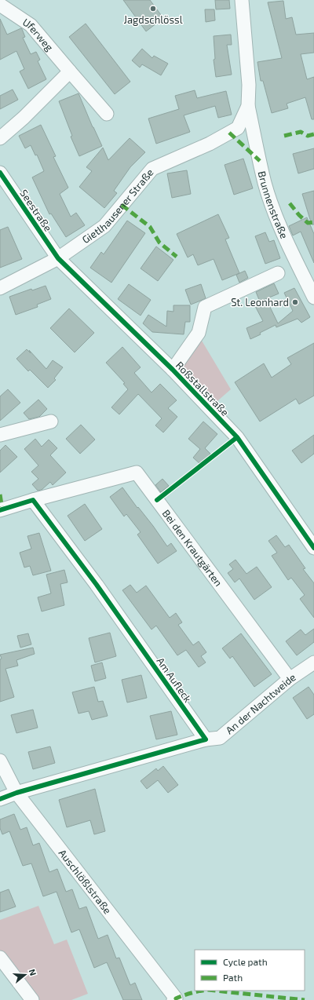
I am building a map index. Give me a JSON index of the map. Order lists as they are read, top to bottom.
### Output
{
  "streets": {
    "street": [
      "Uferweg",
      "Brunnenstraße",
      "Gietlhausener Straße",
      "Seestraße",
      "Roßstallstraße",
      "Bei den Krautgärten",
      "Am Aufleck",
      "An der Nachtweide",
      "Auschlößlstraße"
    ]
  },
  "crossings": [
    ["Brunnenstraße", "Gietlhausener Straße"],
    ["Gietlhausener Straße", "Seestraße"],
    ["Gietlhausener Straße", "Roßstallstraße"],
    ["Seestraße", "Roßstallstraße"],
    ["Bei den Krautgärten", "Am Aufleck"],
    ["Bei den Krautgärten", "An der Nachtweide"],
    ["Am Aufleck", "An der Nachtweide"]
  ],
  "places": ["Jagdschlössl", "St. Leonhard"],
  "legend": ["Cycle path", "Path"],
  "north": "right"
}
